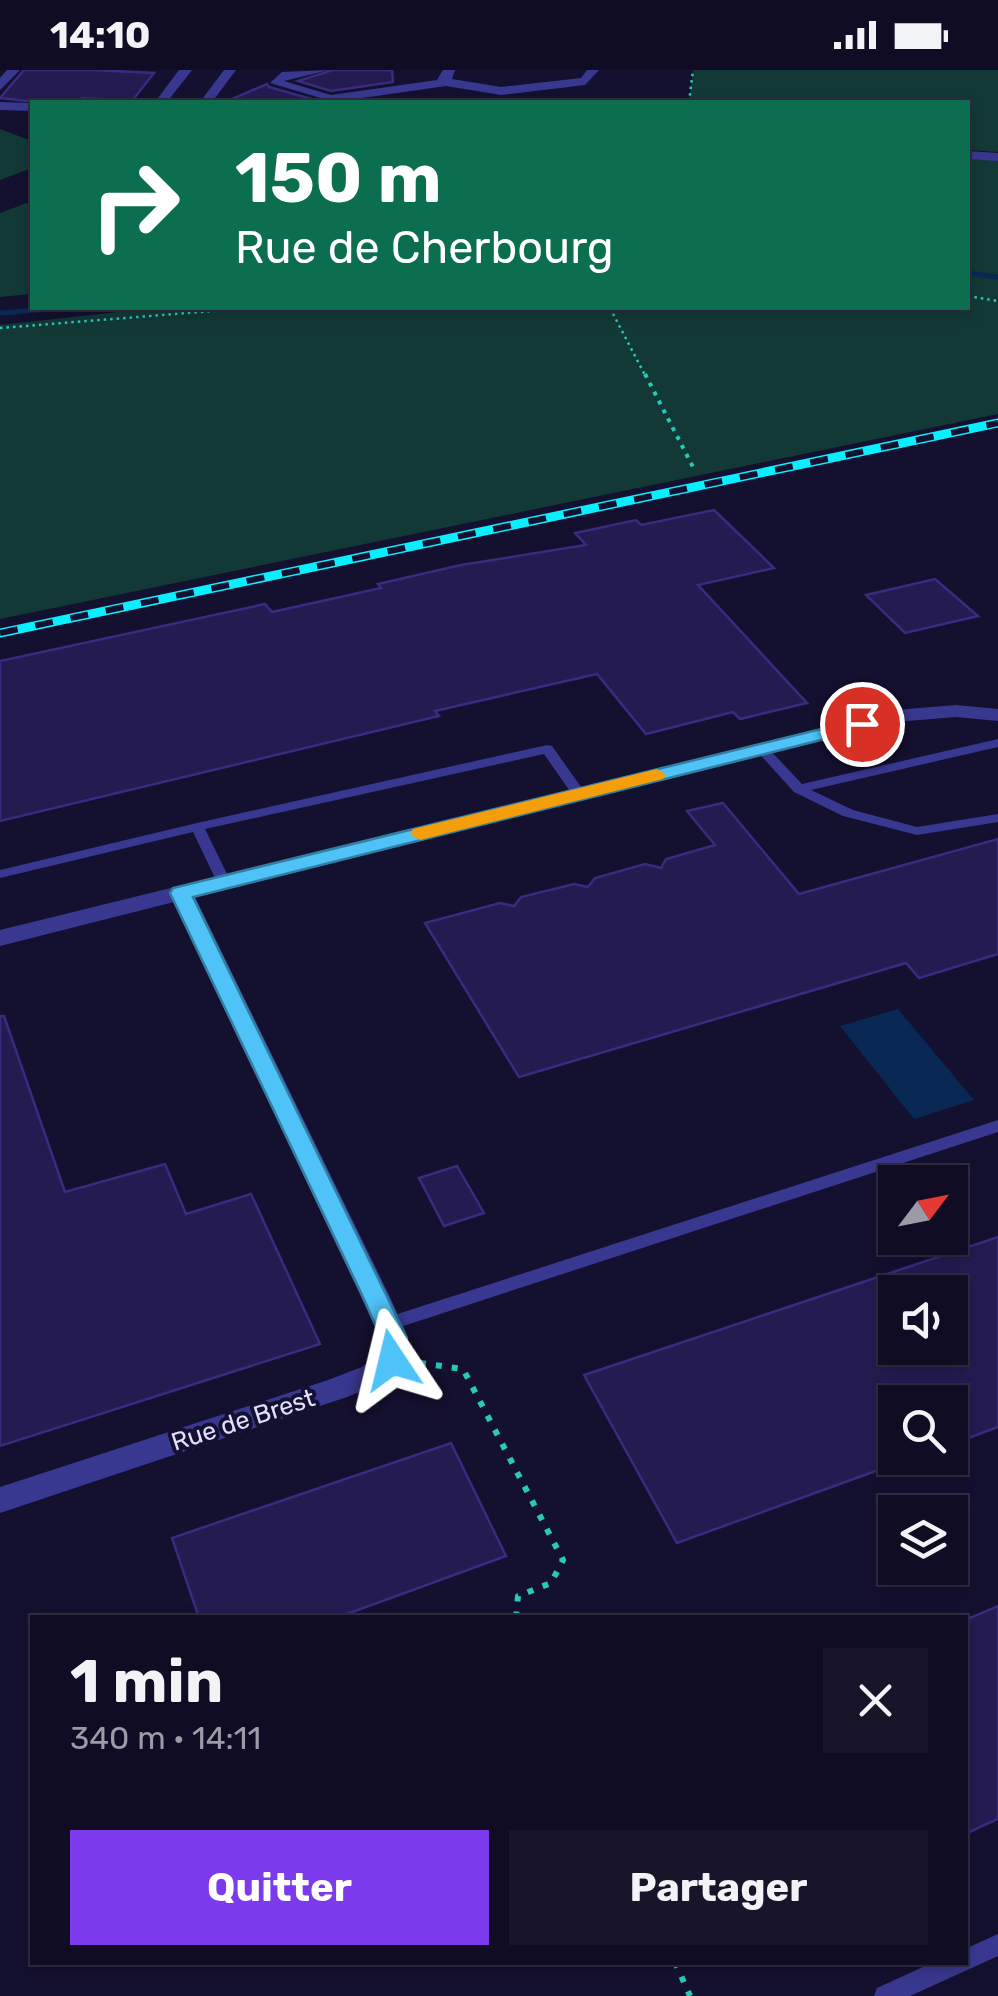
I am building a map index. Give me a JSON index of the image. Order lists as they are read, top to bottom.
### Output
{
  "streets": {
    "street": ["Rue de Brest"]
  },
  "north": "top right",
  "page": {
    "status": "14:10",
    "turn": ["150 m", "Rue de Cherbourg"],
    "heading": ["1 min", "340 m · 14:11"],
    "buttons": ["Quitter", "Partager"]
  }
}
